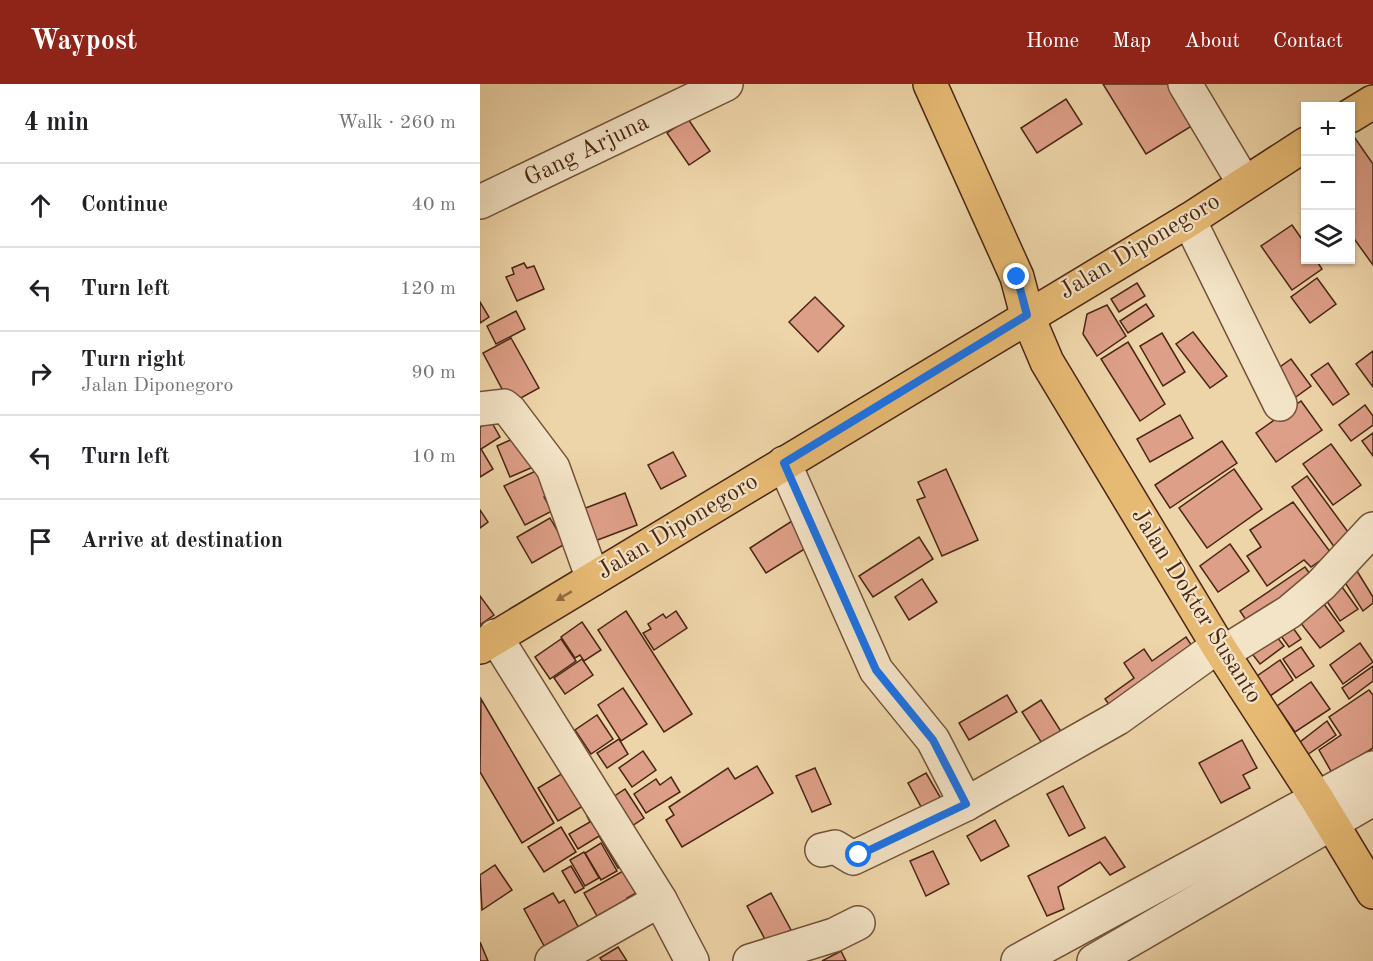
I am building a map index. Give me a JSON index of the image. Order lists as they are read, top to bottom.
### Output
{
  "streets": {
    "main road": ["Jalan Diponegoro", "Jalan Dokter Susanto"],
    "street": ["Gang Arjuna"]
  },
  "crossings": [
    ["Jalan Diponegoro", "Jalan Dokter Susanto"]
  ],
  "page": {
    "header": "Waypost",
    "nav": [
      "Home",
      "Map",
      "About",
      "Contact"
    ],
    "heading": ["4 min", "Walk · 260 m"],
    "map_buttons": ["+", "−"],
    "list": [
      ["Continue", "40 m"],
      ["Turn left", "120 m"],
      ["Turn right", "Jalan Diponegoro", "90 m"],
      ["Turn left", "10 m"],
      "Arrive at destination"
    ]
  }
}
